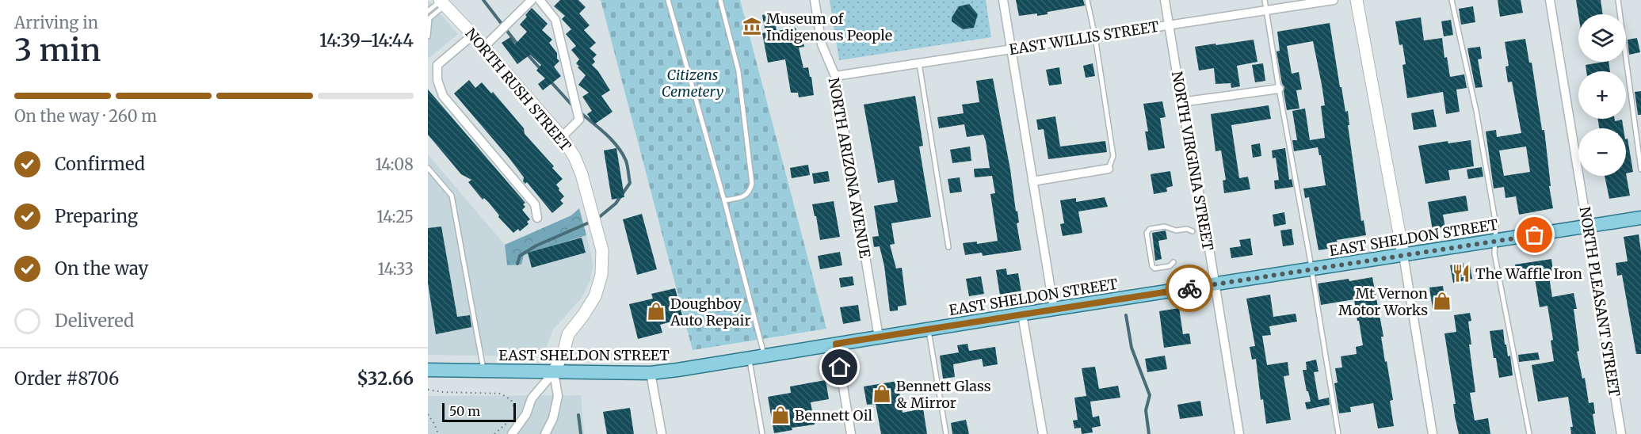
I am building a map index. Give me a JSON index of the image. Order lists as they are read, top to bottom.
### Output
{
  "streets": {
    "main road": ["EAST SHELDON STREET"],
    "street": [
      "EAST WILLIS STREET",
      "NORTH RUSH STREET",
      "NORTH VIRGINIA STREET",
      "NORTH ARIZONA AVENUE",
      "NORTH PLEASANT STREET"
    ]
  },
  "crossings": [
    ["EAST WILLIS STREET", "NORTH VIRGINIA STREET"],
    ["EAST WILLIS STREET", "NORTH ARIZONA AVENUE"],
    ["NORTH RUSH STREET", "EAST SHELDON STREET"],
    ["NORTH VIRGINIA STREET", "EAST SHELDON STREET"],
    ["NORTH ARIZONA AVENUE", "EAST SHELDON STREET"],
    ["EAST SHELDON STREET", "NORTH PLEASANT STREET"]
  ],
  "parks": ["Citizens Cemetery"],
  "places": {
    "museum": ["Museum of Indigenous People"],
    "restaurant": ["The Waffle Iron"],
    "shop": [
      "Mt Vernon Motor Works",
      "Doughboy Auto Repair",
      "Bennett Glass & Mirror",
      "Bennett Oil"
    ]
  },
  "scale_bar": "50 m",
  "page": {
    "heading": ["3 min", "Arriving in", "14:39–14:44"],
    "panel": ["Order #8706", "$32.66"],
    "map_buttons": ["+", "−"],
    "bar": "On the way · 260 m",
    "list": [
      ["Confirmed", "14:08"],
      ["Preparing", "14:25"],
      ["On the way", "14:33"],
      "Delivered"
    ],
    "scale": "50 m"
  }
}
